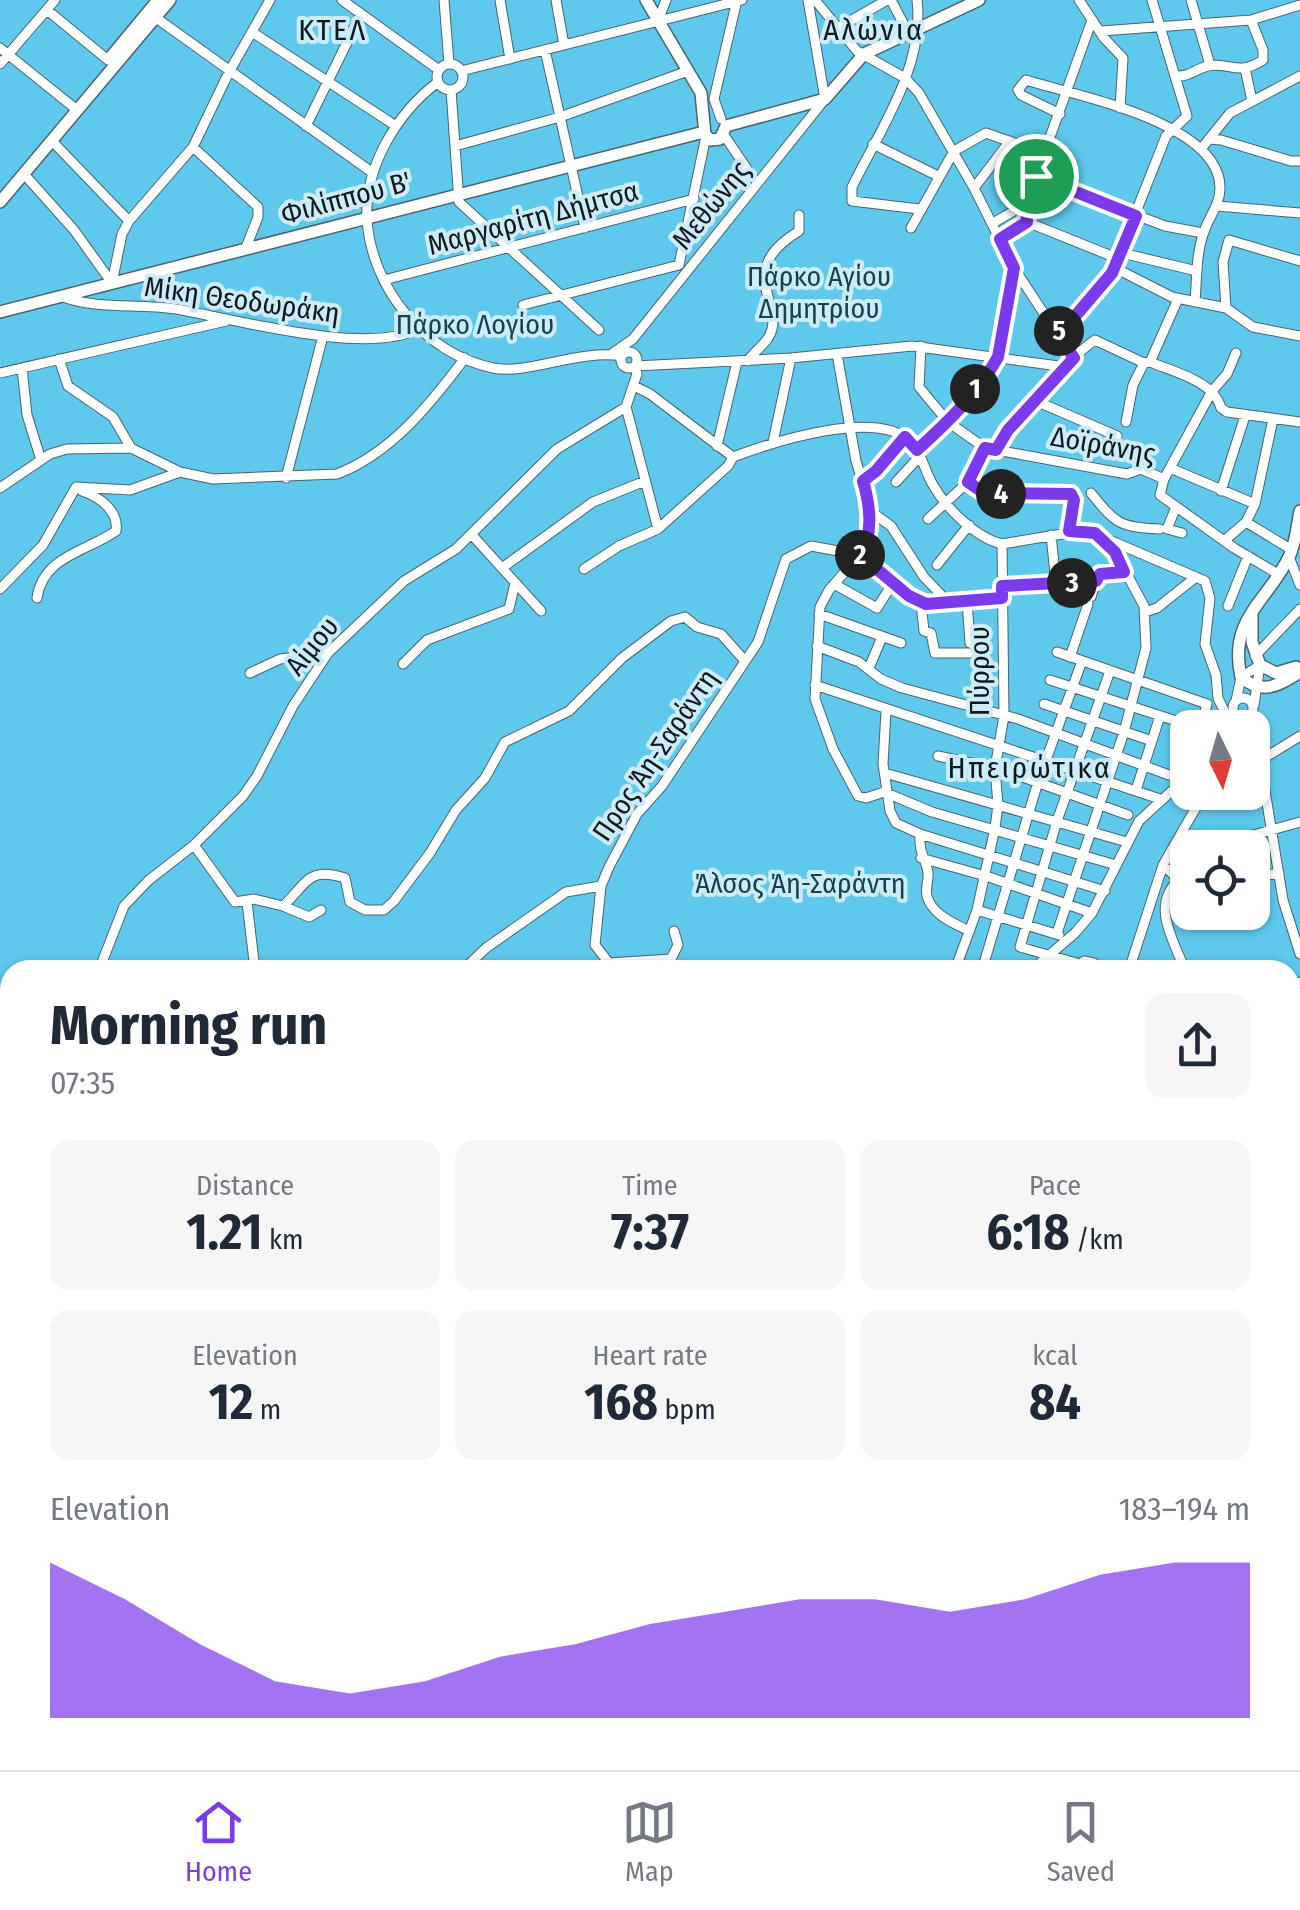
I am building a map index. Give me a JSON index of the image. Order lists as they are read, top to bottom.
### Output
{
  "streets": {
    "main road": ["Φιλίππου Β'"],
    "street": [
      "Μεθώνης",
      "Μαργαρίτη Δήμτσα",
      "Μίκη Θεοδωράκη",
      "Δοϊράνης",
      "Αίμου",
      "Πύρρου",
      "Προς Άη-Σαράντη"
    ]
  },
  "crossings": [
    ["Φιλίππου Β'", "Μίκη Θεοδωράκη"]
  ],
  "districts": ["ΚΤΕΛ", "Αλώνια", "Ηπειρώτικα"],
  "parks": ["Πάρκο Αγίου Δημητρίου", "Πάρκο Λογίου", "Άλσος Άη-Σαράντη"],
  "north": "bottom",
  "page": {
    "pins": [
      "5",
      "1",
      "4",
      "2",
      "3"
    ],
    "heading": ["Morning run", "07:35"],
    "stats": [
      ["Distance", "1.21 km"],
      ["Time", "7:37"],
      ["Pace", "6:18 /km"],
      ["Elevation", "12 m"],
      ["Heart rate", "168 bpm"],
      ["kcal", "84"]
    ],
    "chart": ["Elevation", "183–194 m"],
    "tabs": ["Home", "Map", "Saved"]
  }
}
